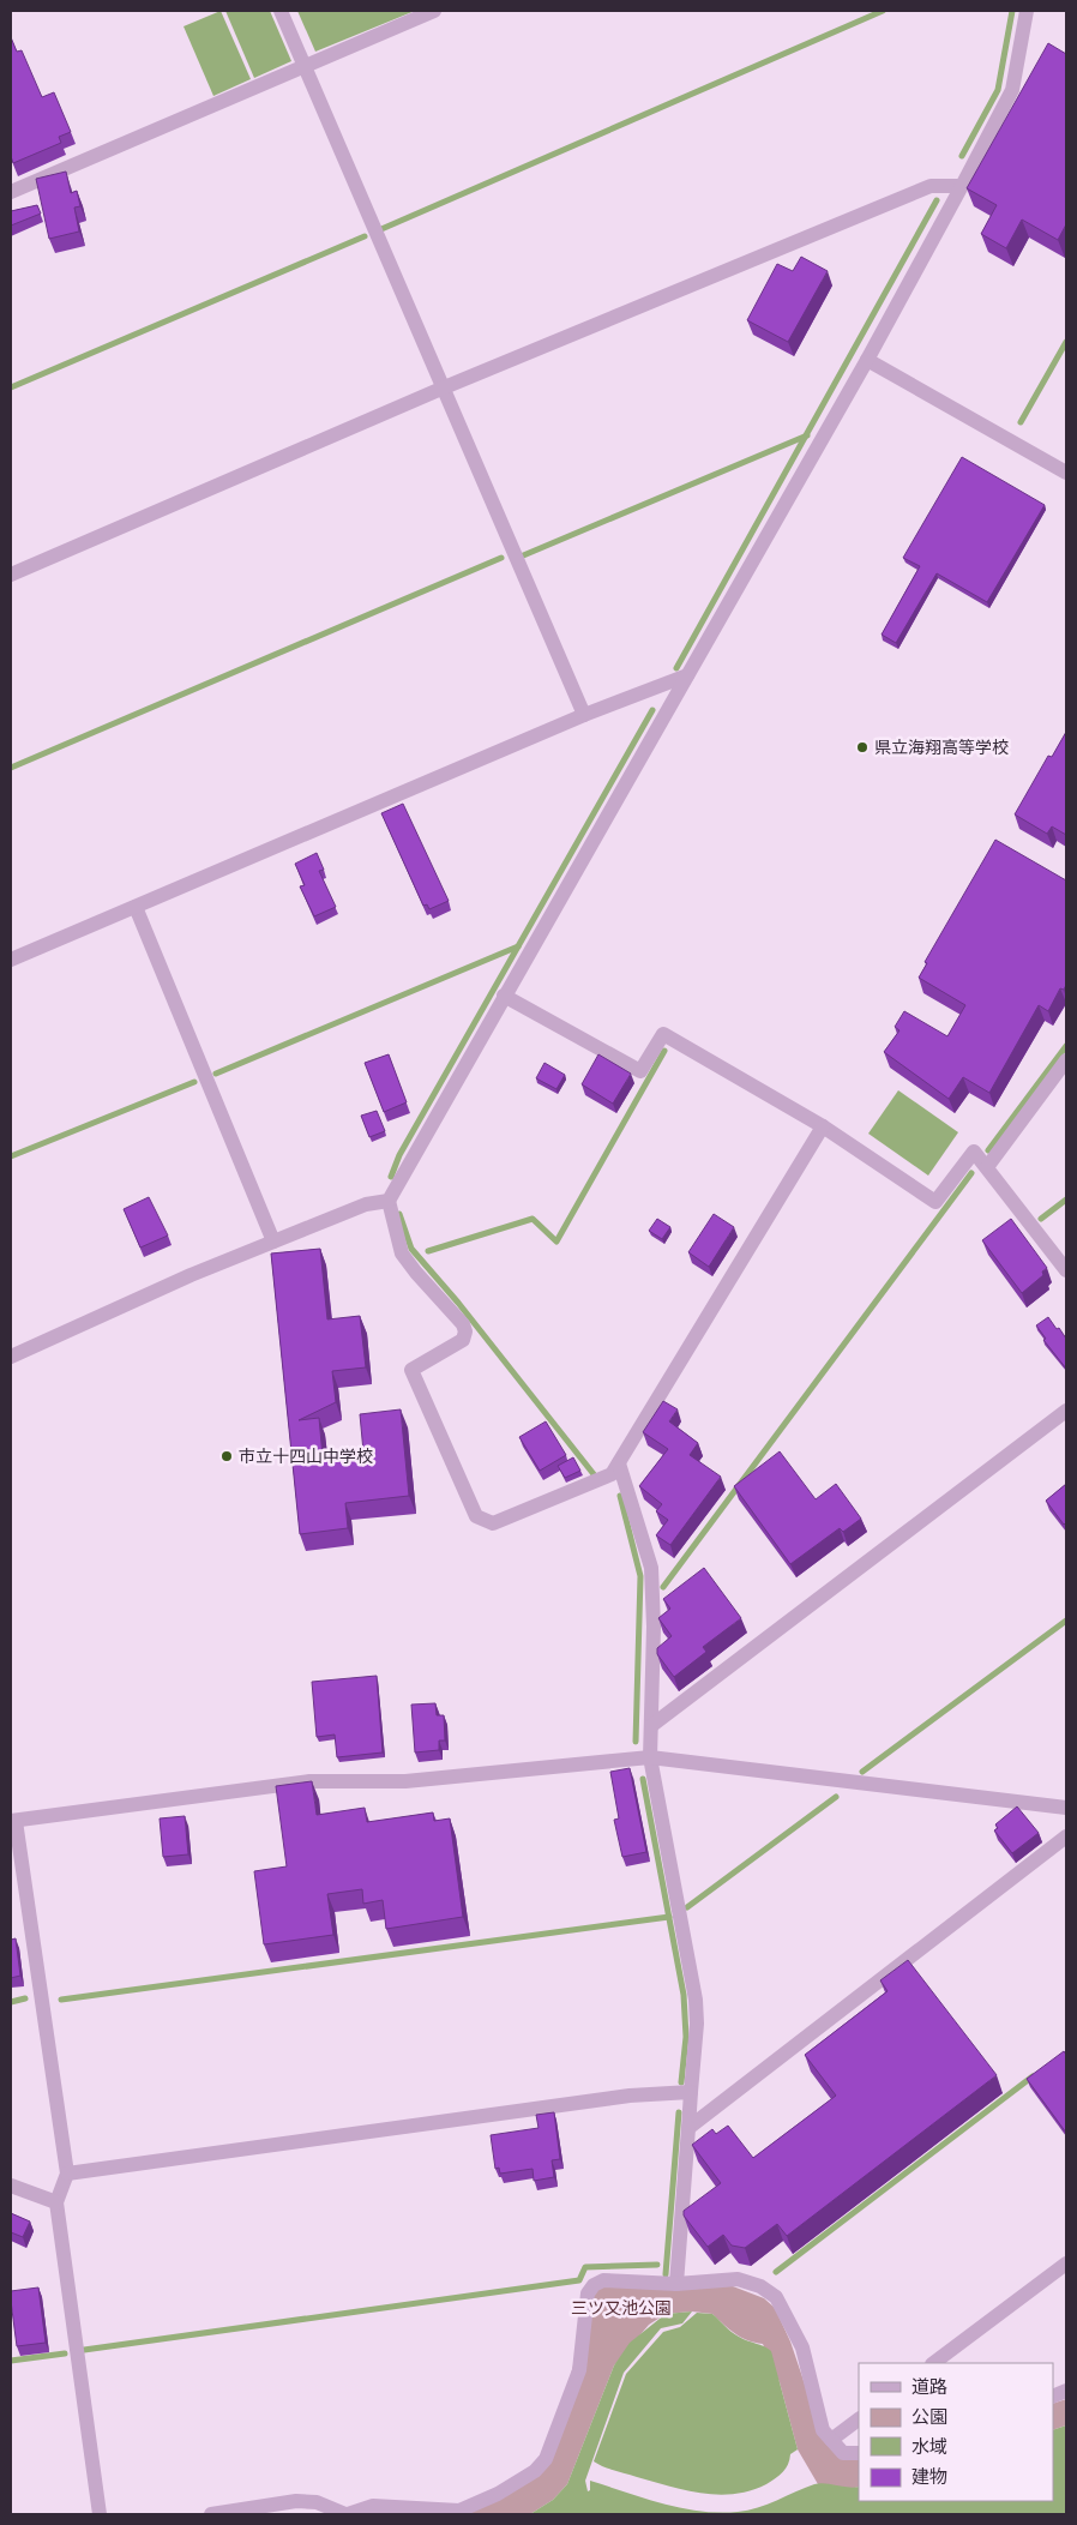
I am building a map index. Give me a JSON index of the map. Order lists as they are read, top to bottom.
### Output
{
  "parks": ["三ツ又池公園"],
  "places": ["県立海翔高等学校", "市立十四山中学校"],
  "legend": [
    "道路",
    "公園",
    "水域",
    "建物"
  ]
}
